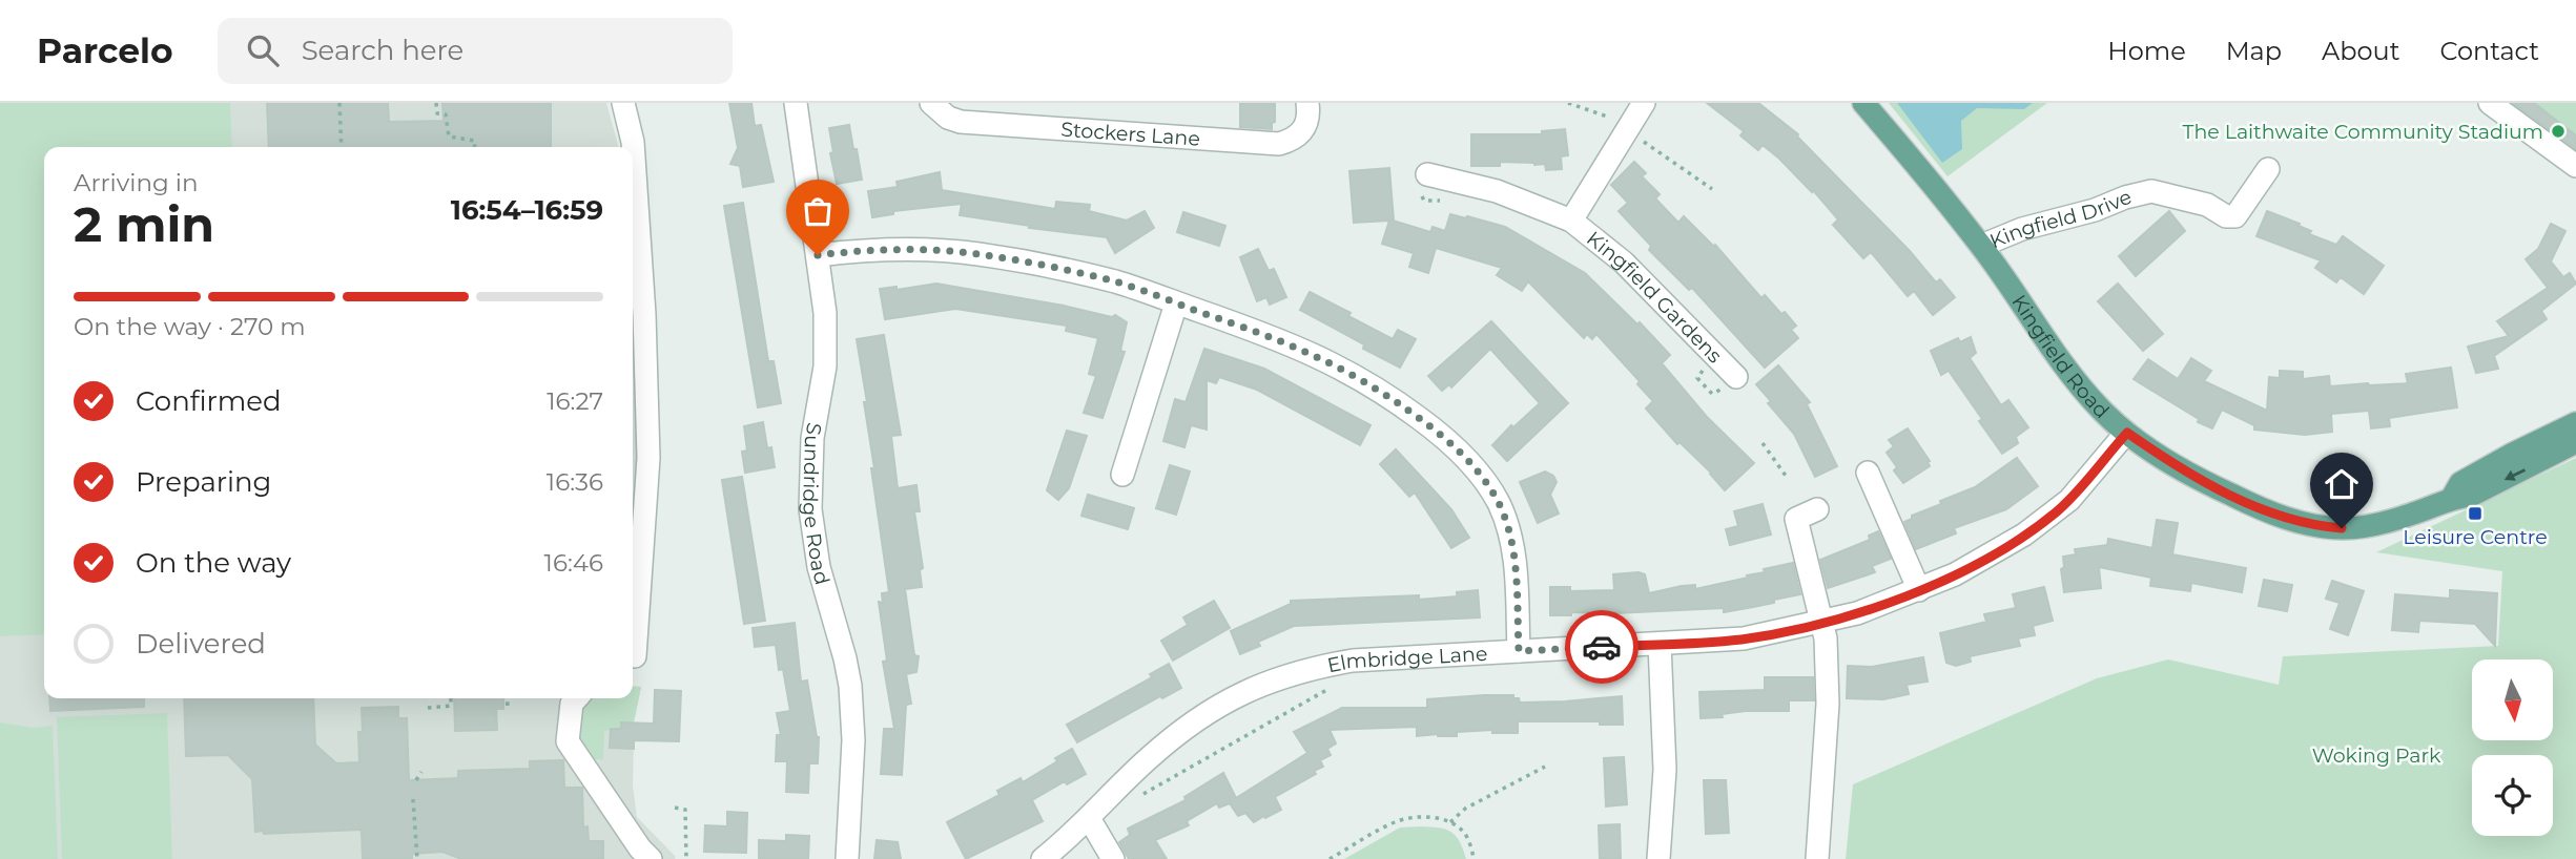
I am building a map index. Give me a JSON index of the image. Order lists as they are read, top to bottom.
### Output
{
  "streets": {
    "main road": ["Kingfield Road"],
    "street": [
      "Stockers Lane",
      "Kingfield Drive",
      "Kingfield Gardens",
      "Sundridge Road",
      "Elmbridge Lane"
    ]
  },
  "crossings": [
    ["Kingfield Drive", "Kingfield Road"],
    ["Kingfield Road", "Elmbridge Lane"]
  ],
  "parks": ["Woking Park"],
  "places": {
    "other": ["The Laithwaite Community Stadium"],
    "transit": ["Leisure Centre"]
  },
  "north": "bottom",
  "page": {
    "header": "Parcelo",
    "search": "Search here",
    "nav": [
      "Home",
      "Map",
      "About",
      "Contact"
    ],
    "heading": ["2 min", "Arriving in", "16:54–16:59"],
    "bar": "On the way · 270 m",
    "list": [
      ["Confirmed", "16:27"],
      ["Preparing", "16:36"],
      ["On the way", "16:46"],
      "Delivered"
    ]
  }
}
